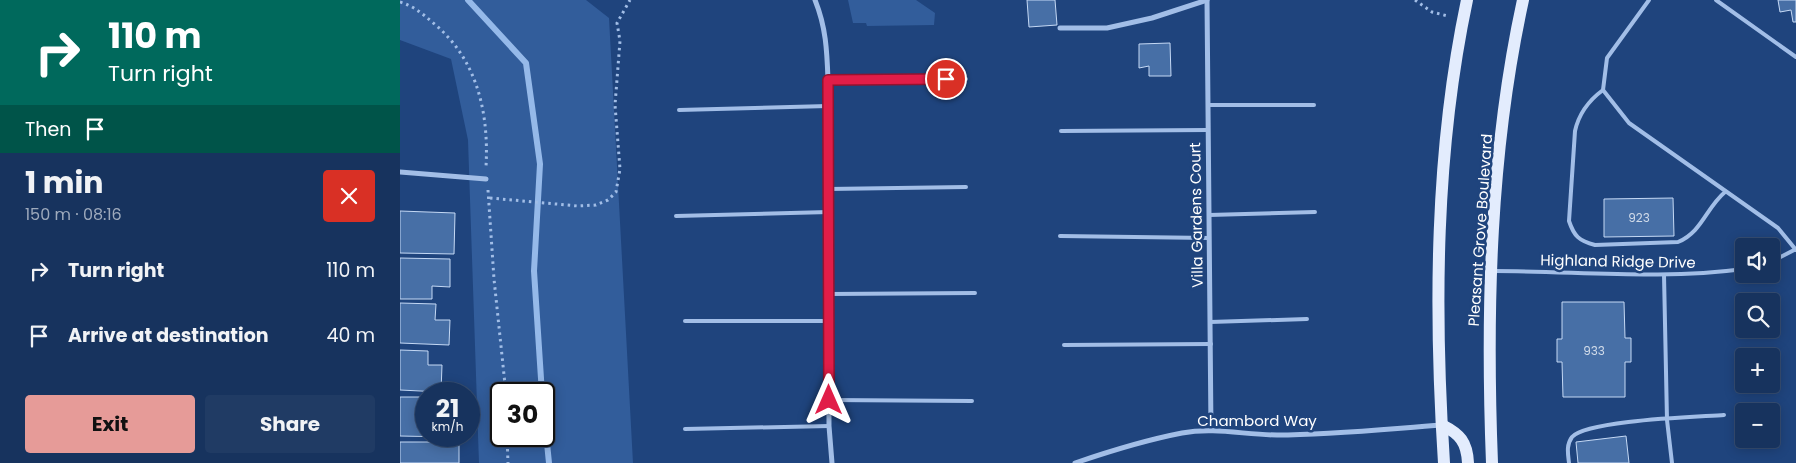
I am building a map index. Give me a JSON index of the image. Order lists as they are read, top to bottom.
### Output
{
  "streets": {
    "main road": ["Pleasant Grove Boulevard"],
    "street": ["Villa Gardens Court", "Chambord Way"],
    "lane": ["Highland Ridge Drive"]
  },
  "crossings": [
    ["Villa Gardens Court", "Chambord Way"],
    ["Pleasant Grove Boulevard", "Highland Ridge Drive"]
  ],
  "house_numbers": ["923", "933"],
  "page": {
    "turn": ["110 m", "Turn right"],
    "then": "Then",
    "heading": ["1 min", "150 m · 08:16"],
    "list": [
      {
        "name": "Turn right",
        "value": "110 m"
      },
      {
        "name": "Arrive at destination",
        "value": "40 m"
      }
    ],
    "map_buttons": ["+", "−"],
    "speed": "21 km/h",
    "limit": "30",
    "buttons": ["Exit", "Share"]
  }
}
